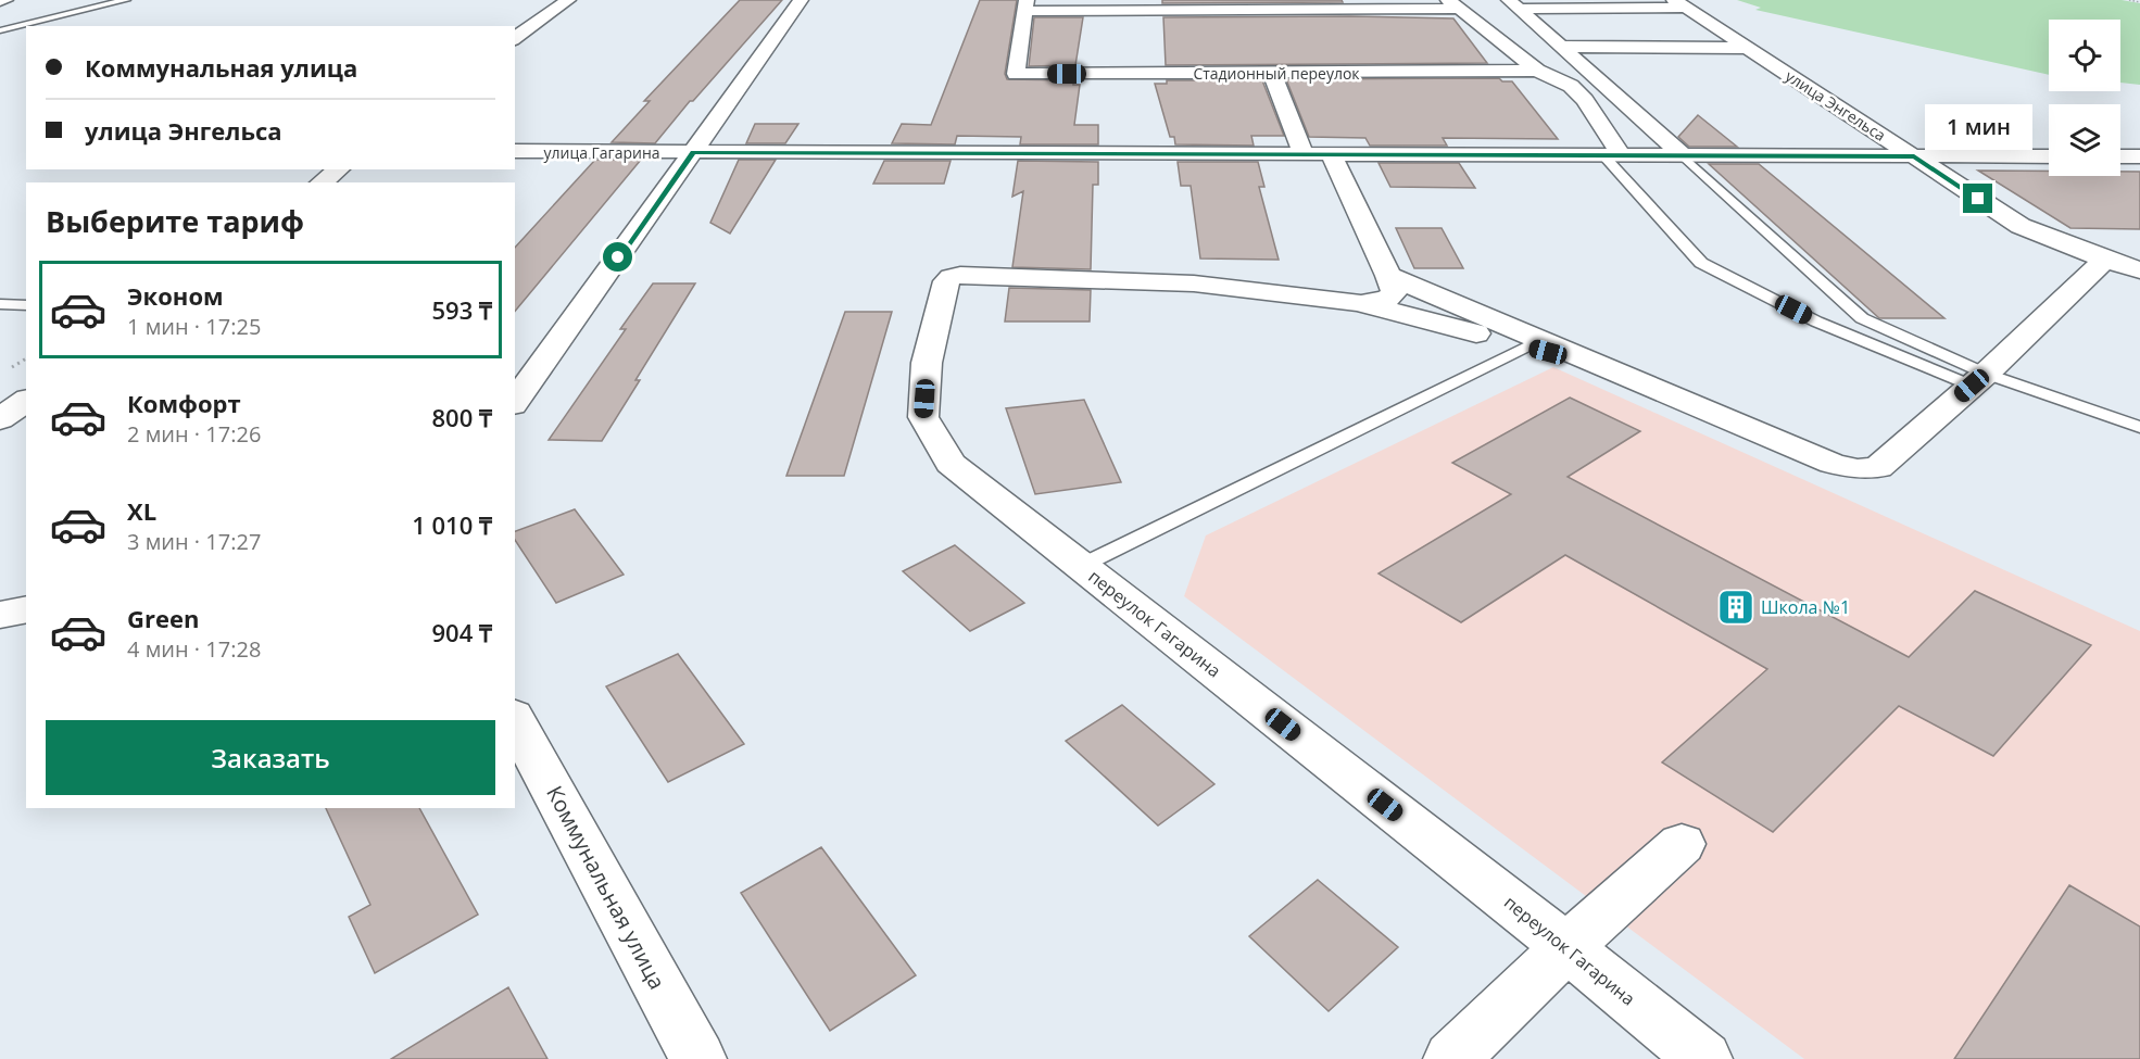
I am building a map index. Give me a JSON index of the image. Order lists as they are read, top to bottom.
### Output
{
  "streets": {
    "street": [
      "Стадионный переулок",
      "улица Энгельса",
      "улица Гагарина",
      "переулок Гагарина",
      "Коммунальная улица"
    ]
  },
  "crossings": [
    ["улица Энгельса", "улица Гагарина"]
  ],
  "places": {
    "building": ["Школа №1"]
  },
  "page": {
    "banner": ["Коммунальная улица", "улица Энгельса"],
    "bubble": "1 мин",
    "heading": "Выберите тариф",
    "list": [
      {
        "name": "Эконом",
        "note": "1 мин · 17:25",
        "value": "593 ₸"
      },
      {
        "name": "Комфорт",
        "note": "2 мин · 17:26",
        "value": "800 ₸"
      },
      {
        "name": "XL",
        "note": "3 мин · 17:27",
        "value": "1 010 ₸"
      },
      {
        "name": "Green",
        "note": "4 мин · 17:28",
        "value": "904 ₸"
      }
    ],
    "buttons": "Заказать"
  }
}
